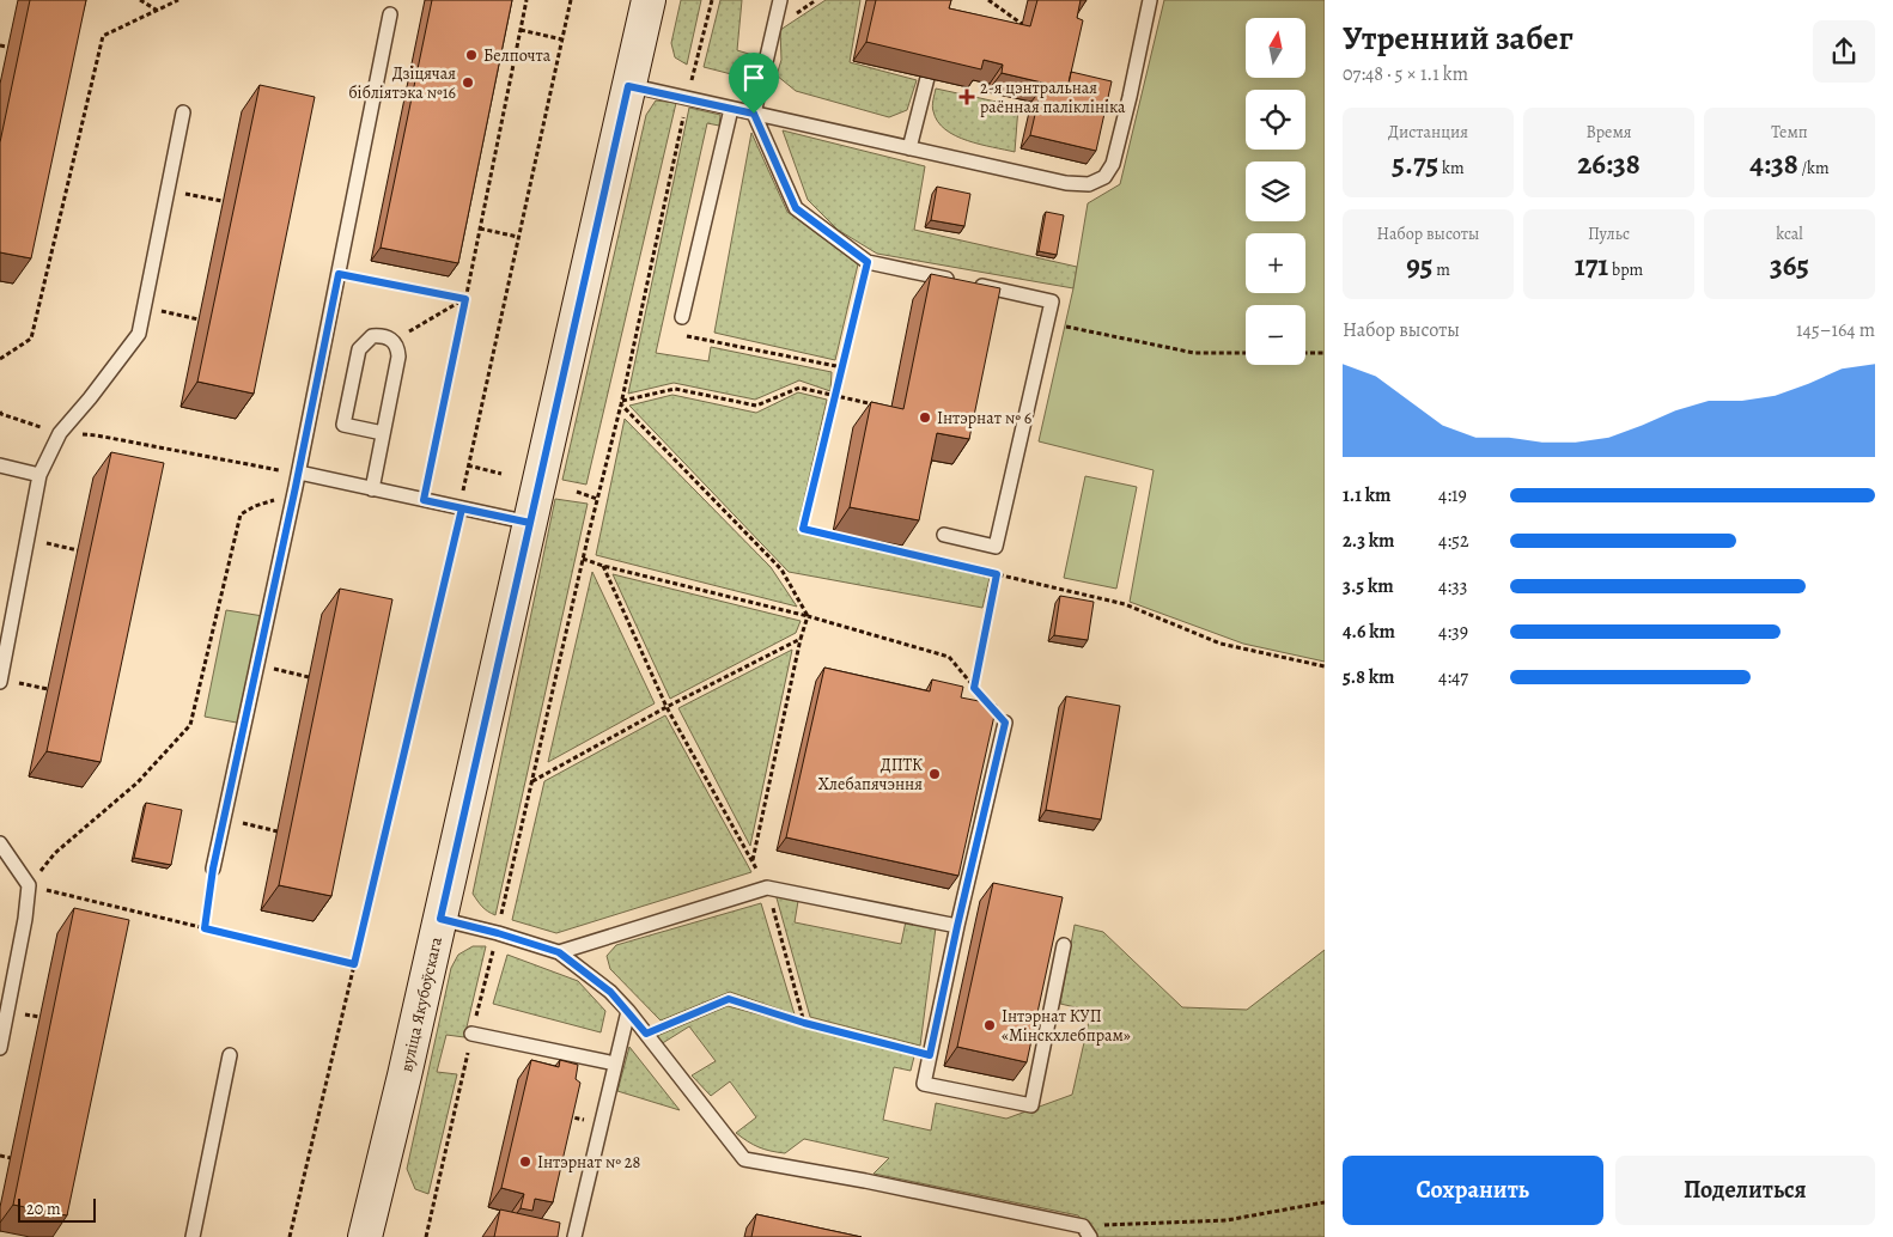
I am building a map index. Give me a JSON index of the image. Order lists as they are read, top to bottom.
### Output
{
  "streets": {
    "main road": ["вуліца Якубоўскага"]
  },
  "places": {
    "other": [
      "Белпочта",
      "Дзіцячая бібліятэка №16",
      "Інтэрнат № 6",
      "ДПТК Хлебапячэння",
      "Інтэрнат КУП «Мінскхлебпрам»",
      "Інтэрнат № 28"
    ],
    "health": ["2-я цэнтральная раённая паліклініка"]
  },
  "scale_bar": "20 m",
  "north": "top",
  "page": {
    "heading": ["Утренний забег", "07:48 · 5 × 1.1 km"],
    "map_buttons": ["+", "−"],
    "stats": [
      ["Дистанция", "5.75 km"],
      ["Время", "26:38"],
      ["Темп", "4:38 /km"],
      ["Набор высоты", "95 m"],
      ["Пульс", "171 bpm"],
      ["kcal", "365"]
    ],
    "chart": ["Набор высоты", "145–164 m"],
    "list": [
      {
        "name": "1.1 km",
        "note": "4:19"
      },
      {
        "name": "2.3 km",
        "note": "4:52"
      },
      {
        "name": "3.5 km",
        "note": "4:33"
      },
      {
        "name": "4.6 km",
        "note": "4:39"
      },
      {
        "name": "5.8 km",
        "note": "4:47"
      }
    ],
    "buttons": ["Сохранить", "Поделиться"],
    "scale": "20 m"
  }
}
